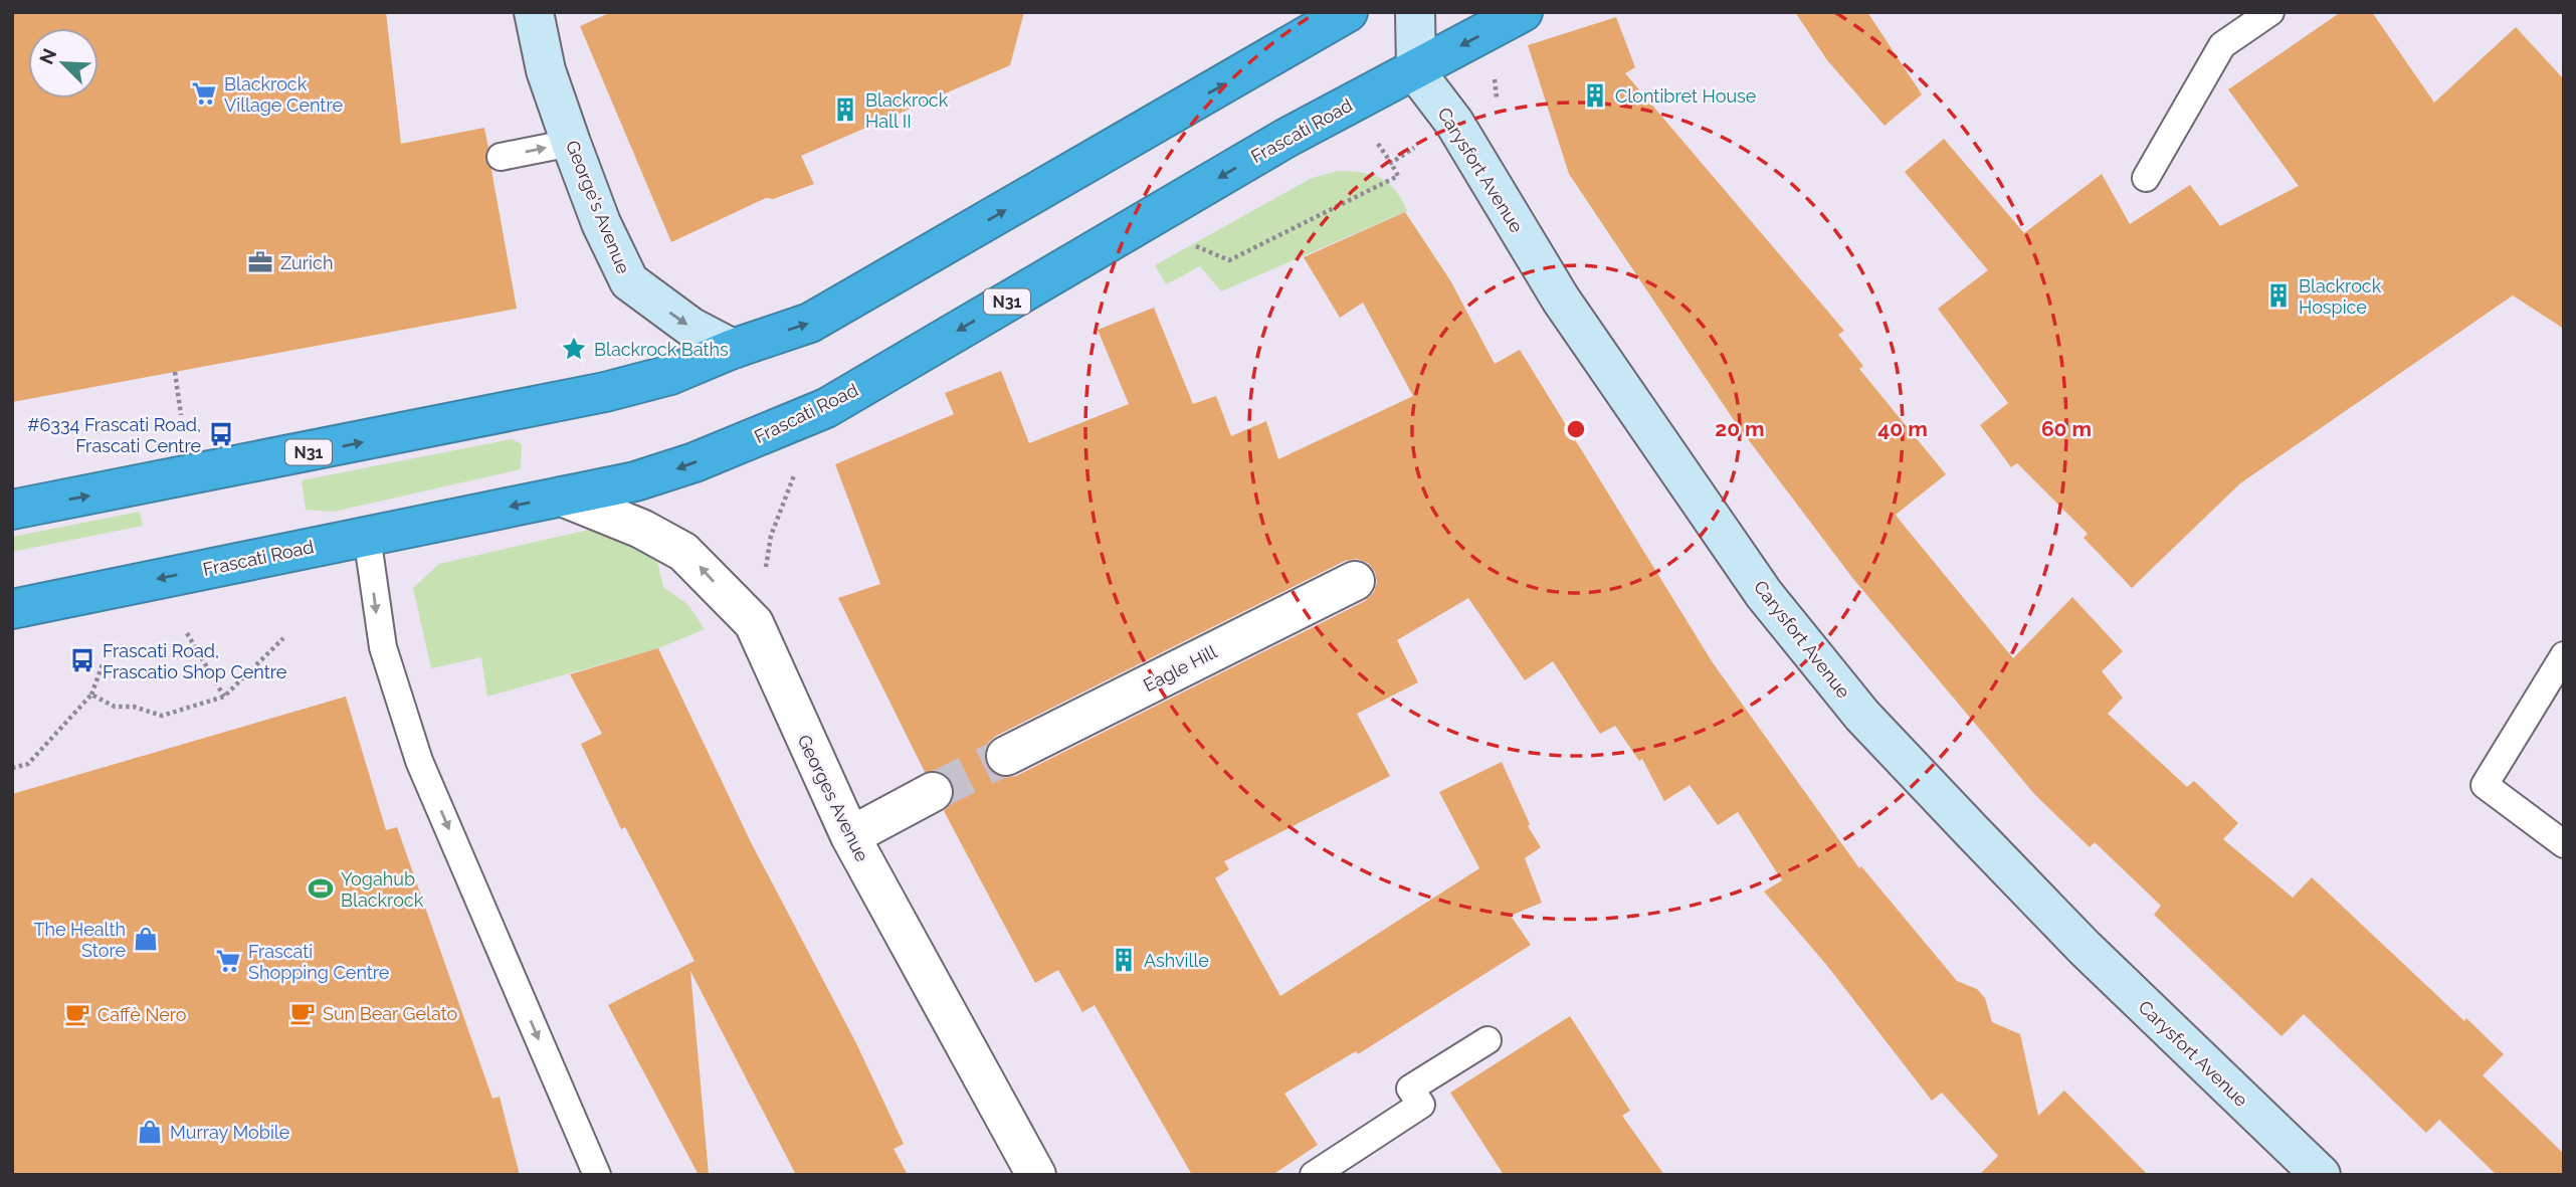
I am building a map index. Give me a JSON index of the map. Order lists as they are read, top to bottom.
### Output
{
  "streets": {
    "highway": ["Frascati Road", "N31"],
    "main road": ["Carysfort Avenue", "George's Avenue"],
    "street": ["Eagle Hill", "Georges Avenue"]
  },
  "crossings": [
    ["Frascati Road", "Carysfort Avenue"],
    ["Frascati Road", "Georges Avenue"],
    ["George's Avenue", "N31"]
  ],
  "one_way": ["George's Avenue"],
  "places": {
    "supermarket": ["Blackrock Village Centre", "Frascati Shopping Centre"],
    "building": [
      "Clontibret House",
      "Blackrock Hall II",
      "Blackrock Hospice",
      "Ashville"
    ],
    "office": ["Zurich"],
    "place": ["Blackrock Baths"],
    "bus stop": ["#6334 Frascati Road, Frascati Centre", "Frascati Road, Frascatio Shop Centre"],
    "sports": ["Yogahub Blackrock"],
    "shop": ["The Health Store", "Murray Mobile"],
    "cafe": ["Sun Bear Gelato", "Caffè Nero"]
  },
  "north": "top left",
  "rings": ["20 m", "40 m", "60 m"]
}
